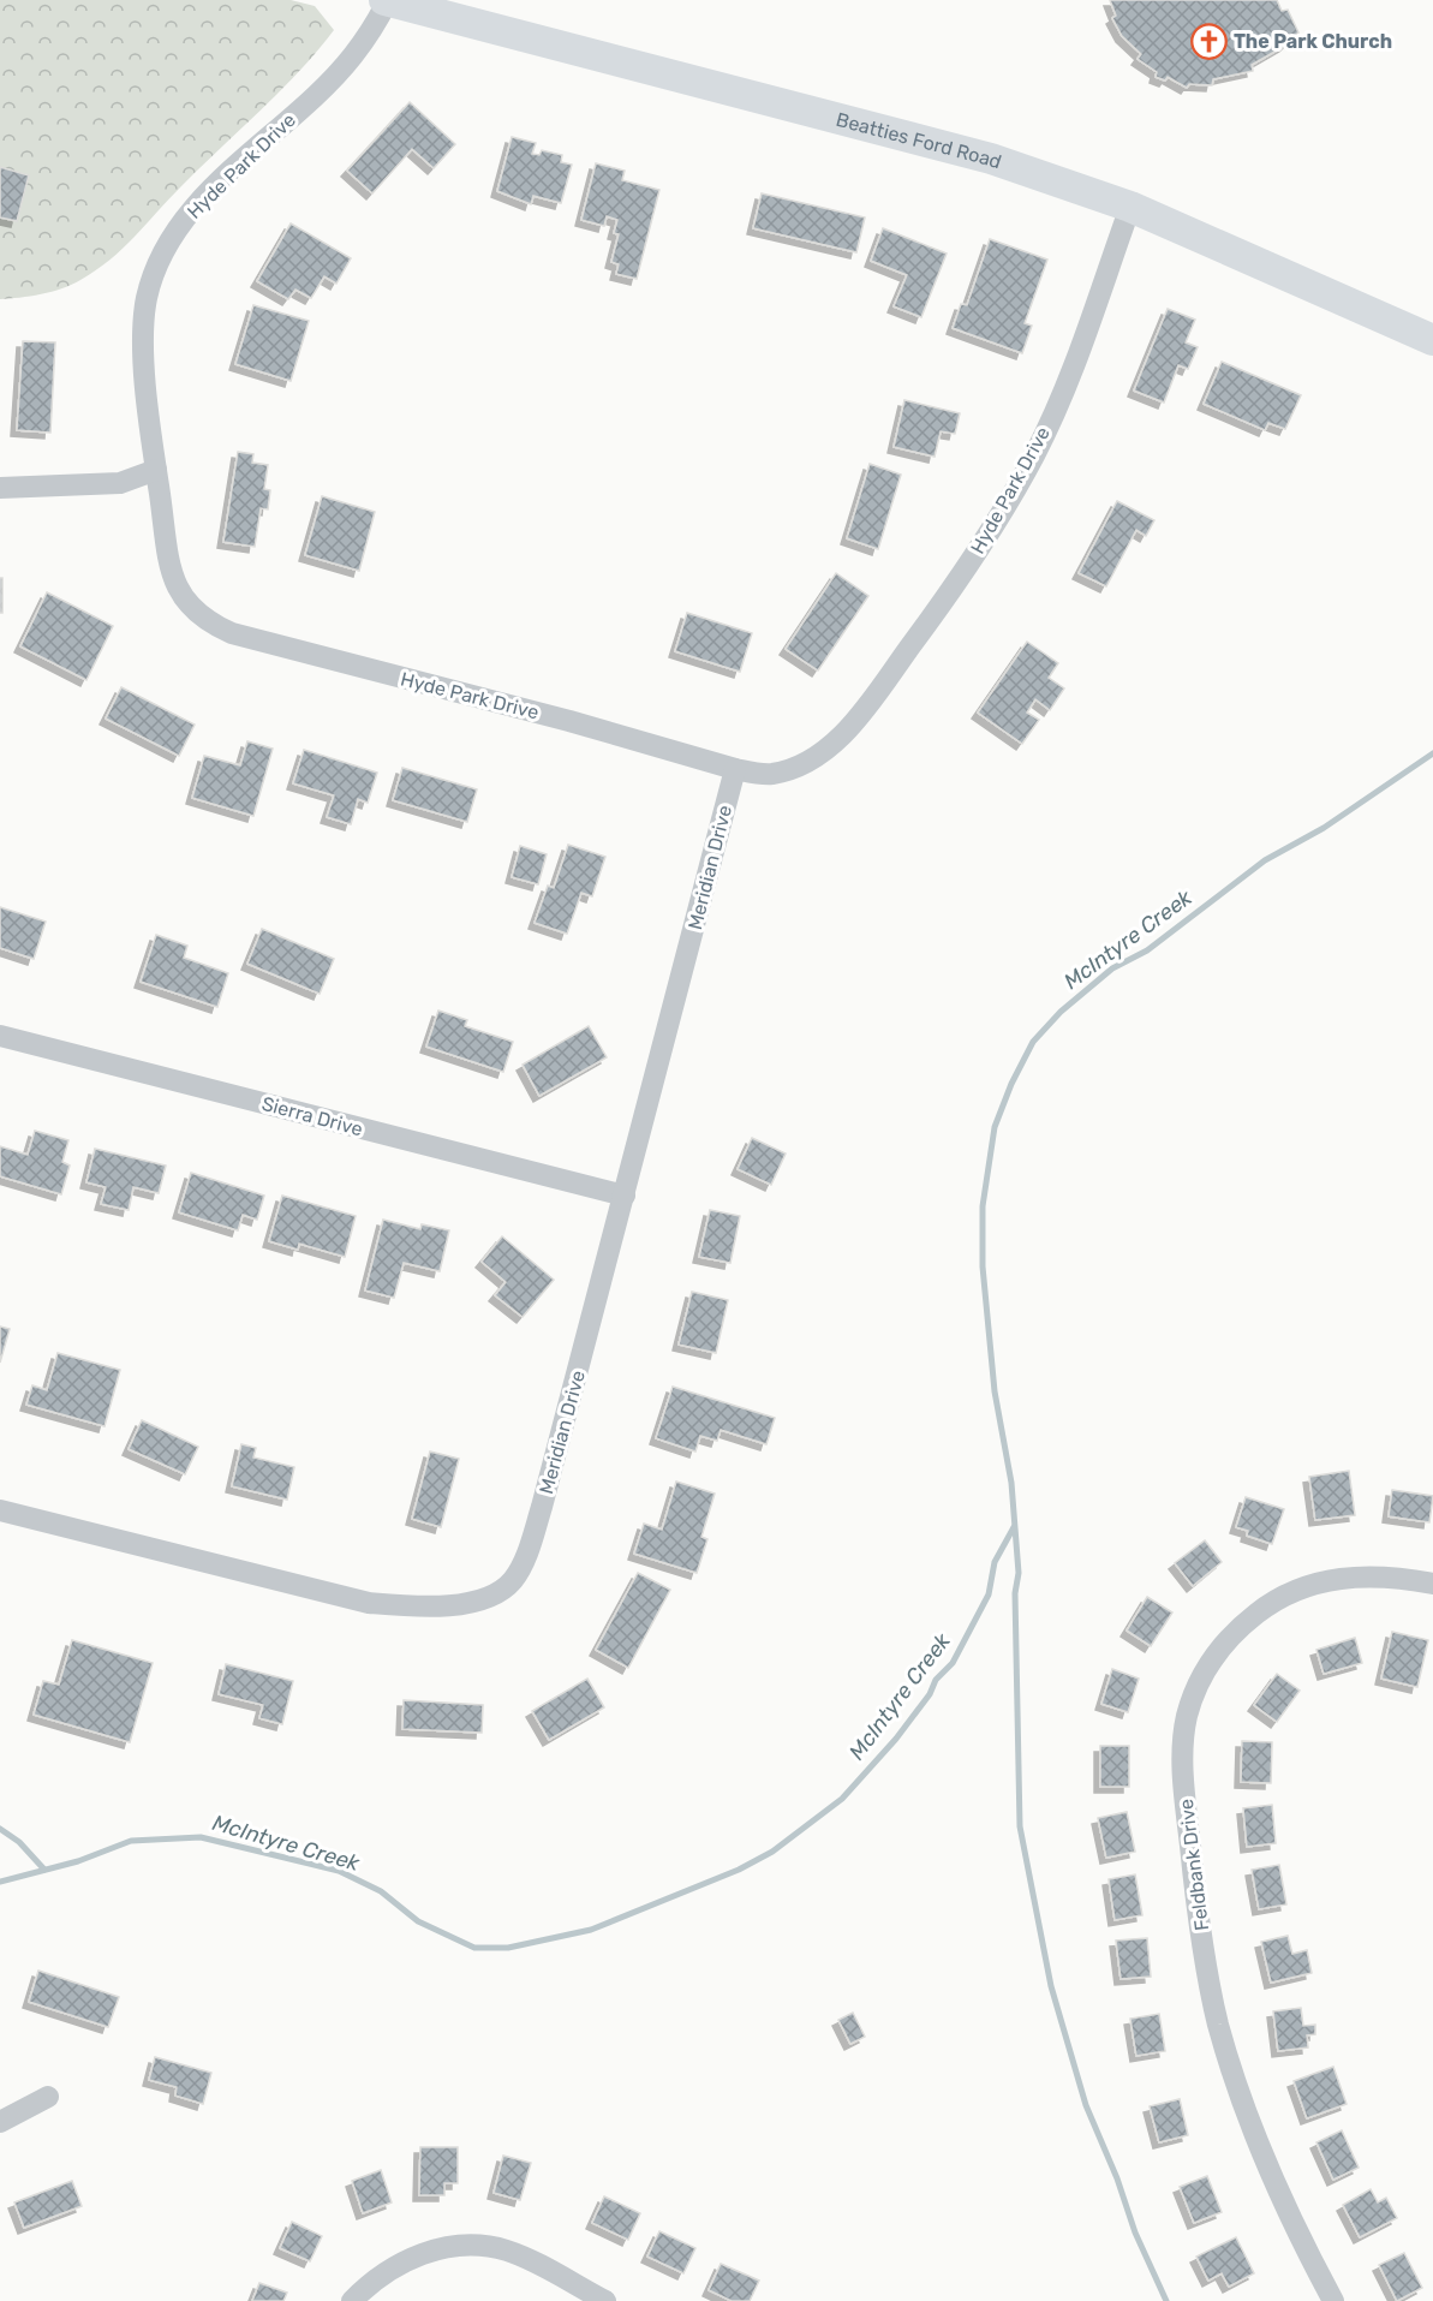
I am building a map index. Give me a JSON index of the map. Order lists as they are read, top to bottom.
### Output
{
  "streets": {
    "main road": ["Beatties Ford Road"],
    "street": [
      "Hyde Park Drive",
      "Meridian Drive",
      "Sierra Drive",
      "Feldbank Drive"
    ]
  },
  "crossings": [
    ["Beatties Ford Road", "Hyde Park Drive"],
    ["Hyde Park Drive", "Meridian Drive"],
    ["Meridian Drive", "Sierra Drive"]
  ],
  "water": ["McIntyre Creek"],
  "places": {
    "church": ["The Park Church"]
  }
}
